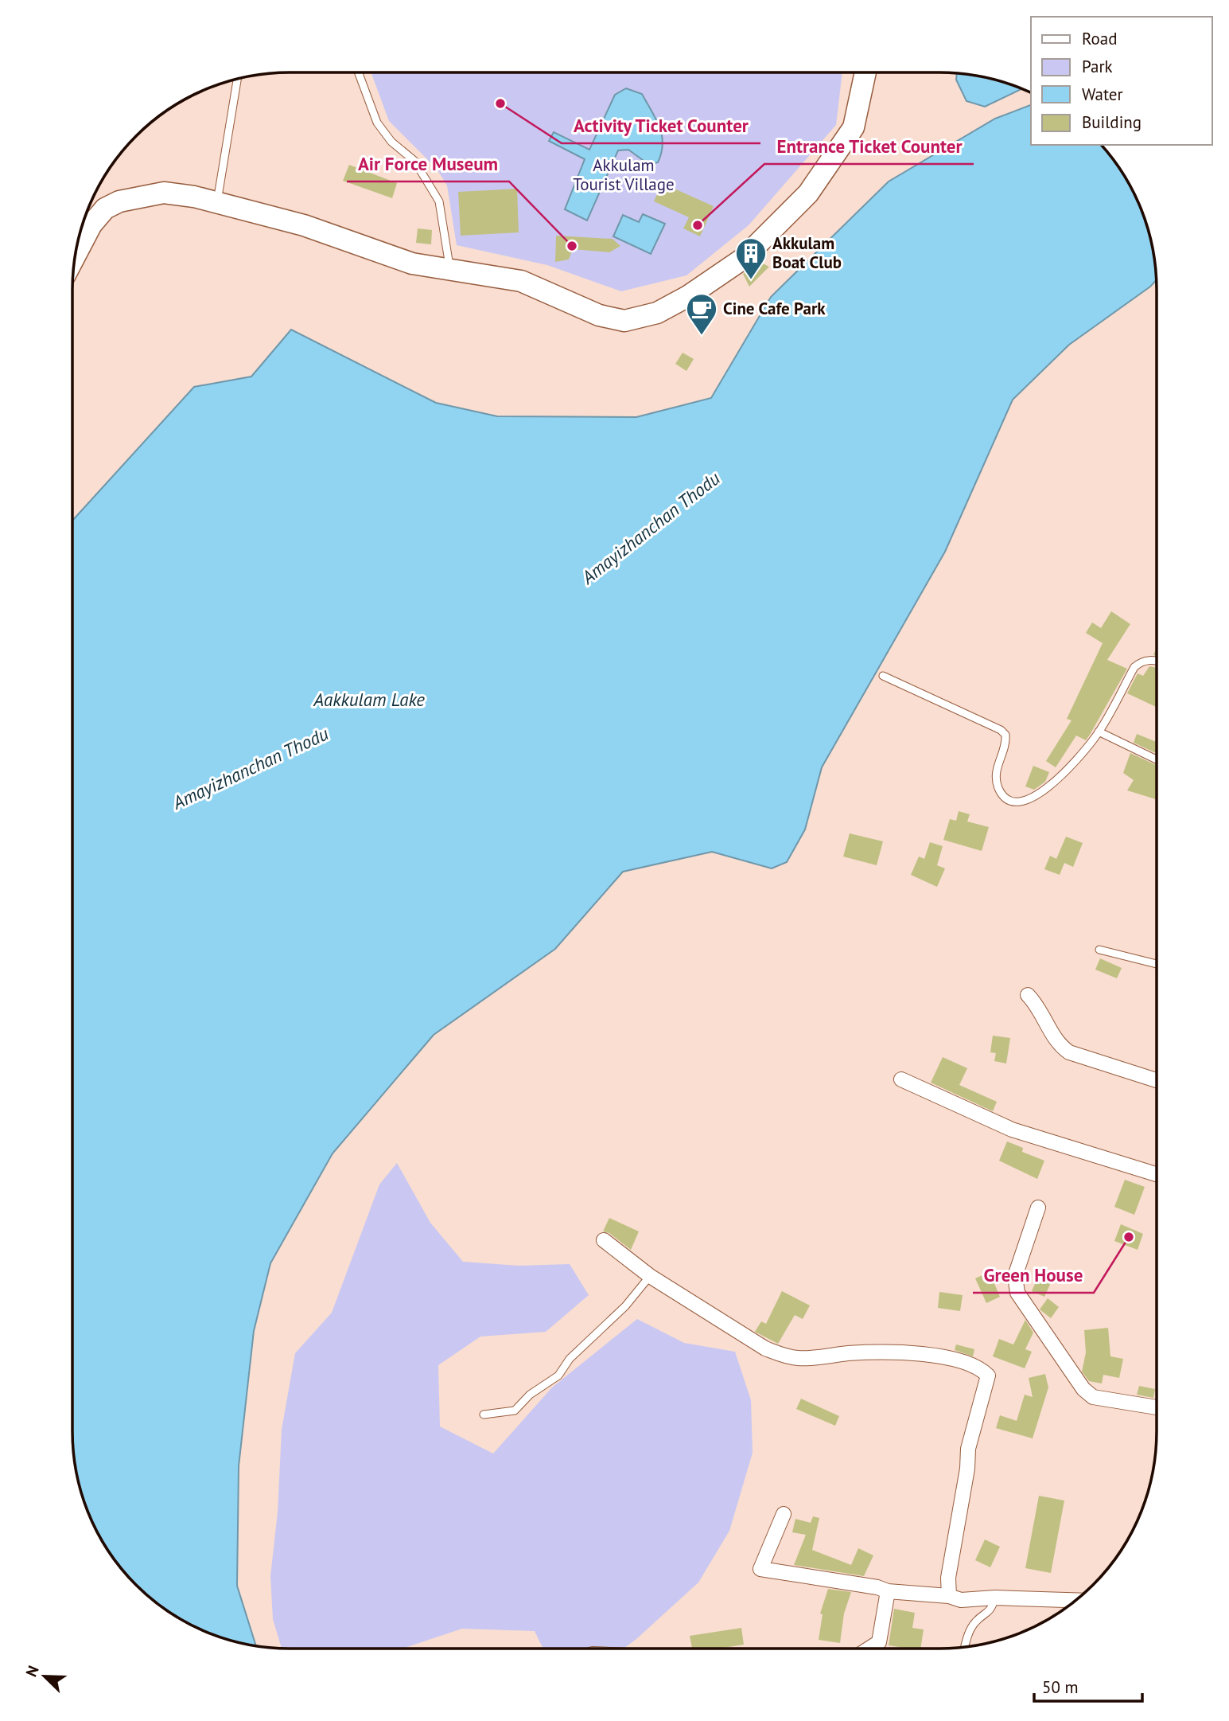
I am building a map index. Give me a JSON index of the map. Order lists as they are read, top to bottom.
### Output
{
  "water": ["Amayizhanchan Thodu", "Aakkulam Lake"],
  "parks": ["Akkulam Tourist Village"],
  "places": {
    "other": [
      "Activity Ticket Counter",
      "Entrance Ticket Counter",
      "Air Force Museum",
      "Green House"
    ],
    "building": ["Akkulam Boat Club"],
    "cafe": ["Cine Cafe Park"]
  },
  "legend": [
    "Road",
    "Park",
    "Water",
    "Building"
  ],
  "scale_bar": "50 m",
  "north": "top left"
}
